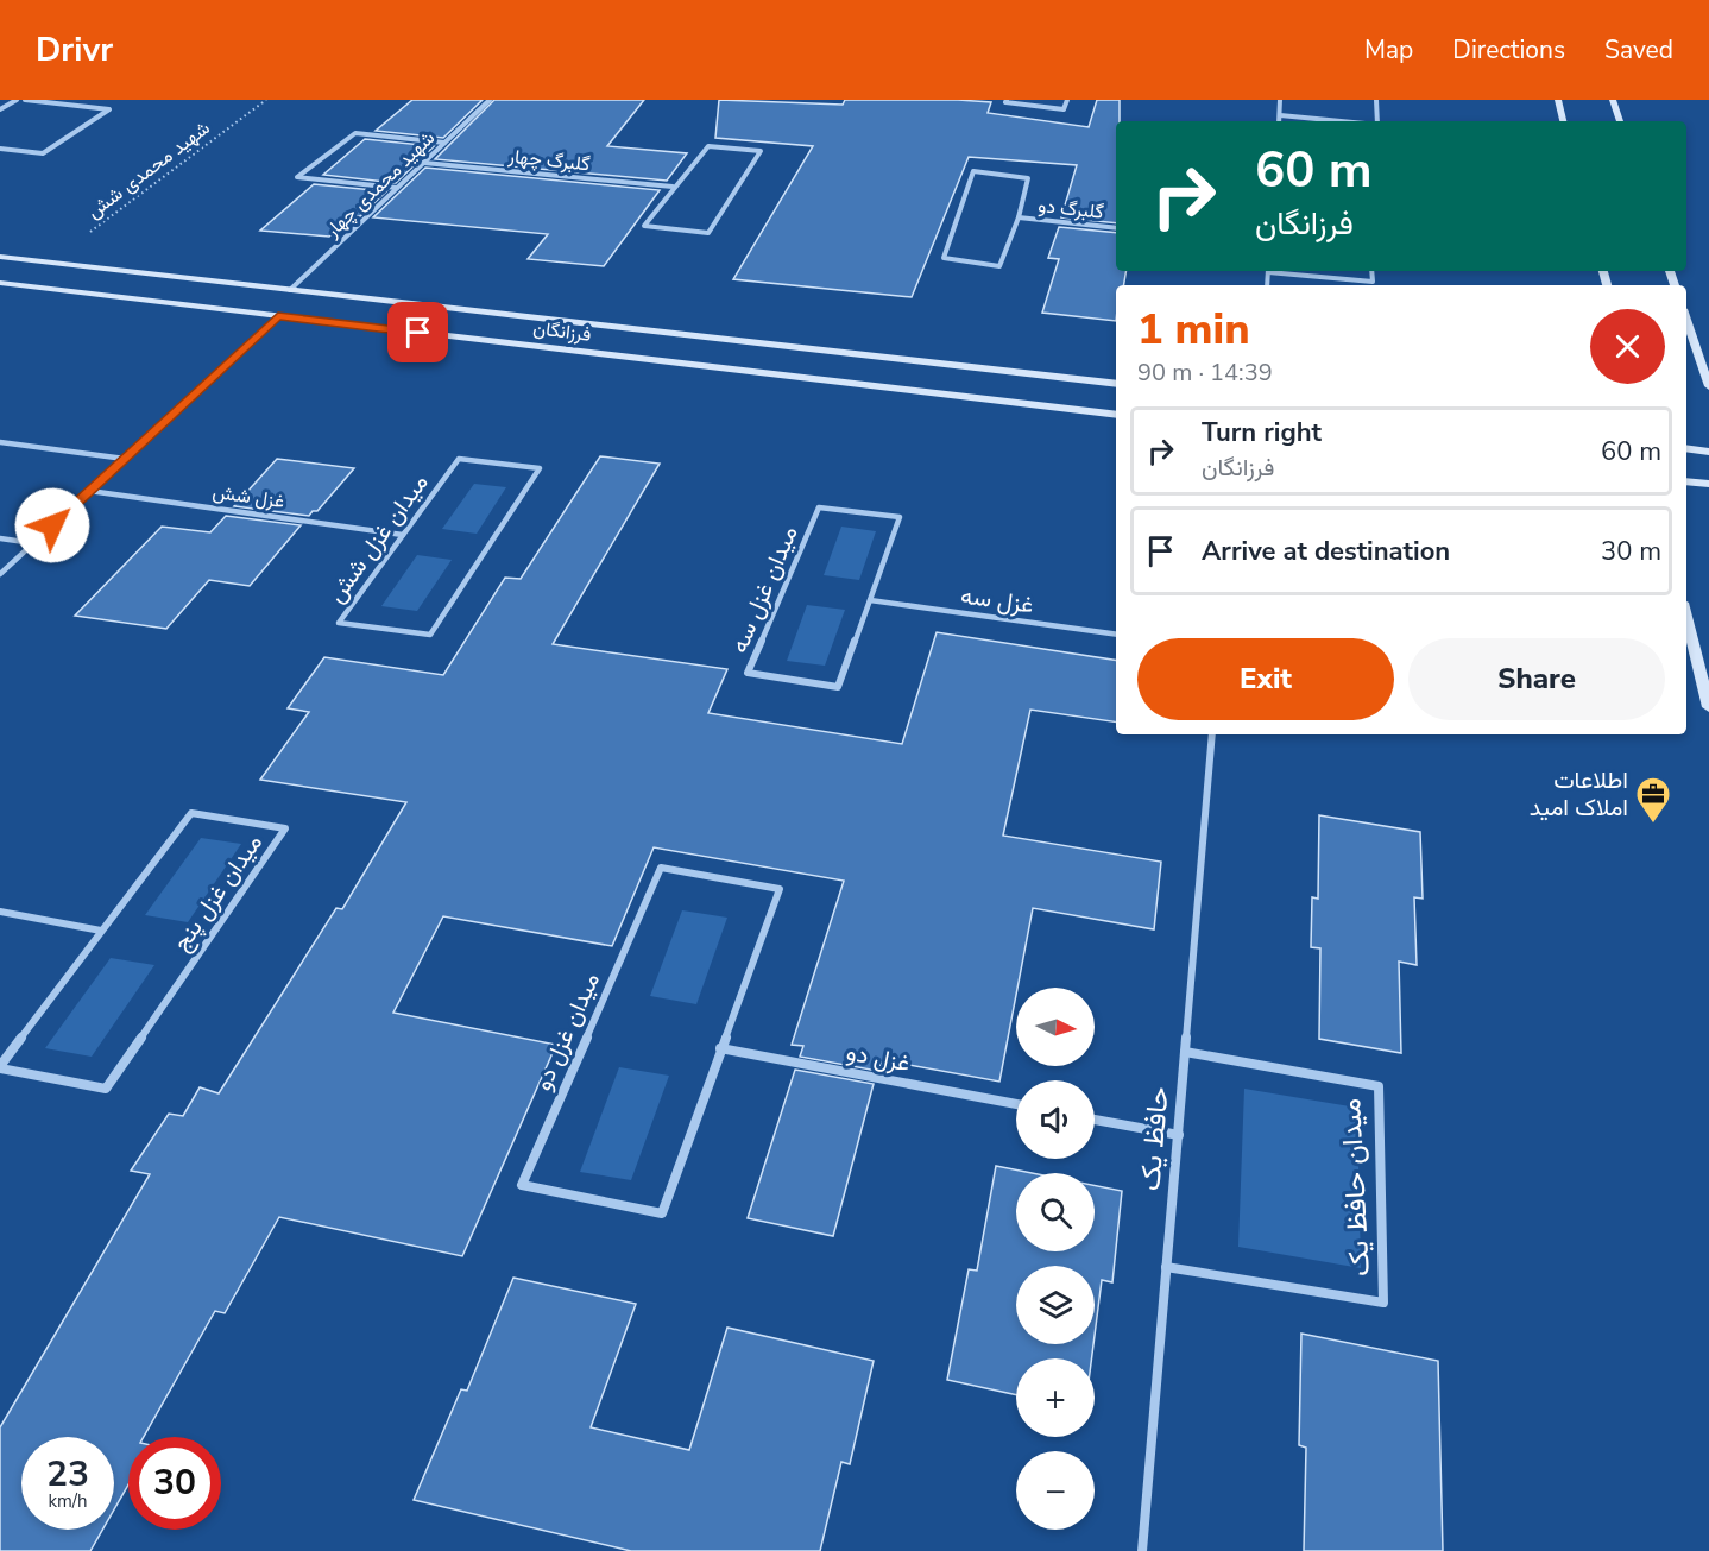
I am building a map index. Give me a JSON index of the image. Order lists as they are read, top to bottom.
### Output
{
  "streets": {
    "street": [
      "گلبرگ چهار",
      "شهید محمدی چهار",
      "گلبرگ دو",
      "فرزانگان",
      "غزل شش",
      "میدان غزل شش",
      "میدان غزل سه",
      "غزل سه",
      "میدان غزل پنج",
      "میدان غزل دو",
      "غزل دو",
      "حافظ یک",
      "میدان حافظ یک"
    ],
    "path": ["شهید محمدی شش"]
  },
  "crossings": [
    ["گلبرگ چهار", "شهید محمدی چهار"],
    ["شهید محمدی شش", "فرزانگان"],
    ["شهید محمدی چهار", "فرزانگان"],
    ["غزل شش", "میدان غزل شش"],
    ["میدان غزل سه", "غزل سه"],
    ["میدان غزل دو", "غزل دو"],
    ["حافظ یک", "میدان حافظ یک"]
  ],
  "places": {
    "office": ["اطلاعات املاک امید"]
  },
  "north": "right",
  "page": {
    "header": "Drivr",
    "nav": ["Map", "Directions", "Saved"],
    "turn": ["60 m", "فرزانگان"],
    "heading": ["1 min", "90 m · 14:39"],
    "list": [
      {
        "name": "Turn right",
        "note": "فرزانگان",
        "value": "60 m"
      },
      {
        "name": "Arrive at destination",
        "value": "30 m"
      }
    ],
    "buttons": ["Exit", "Share"],
    "map_buttons": ["+", "−"],
    "speed": "23 km/h",
    "limit": "30"
  }
}
